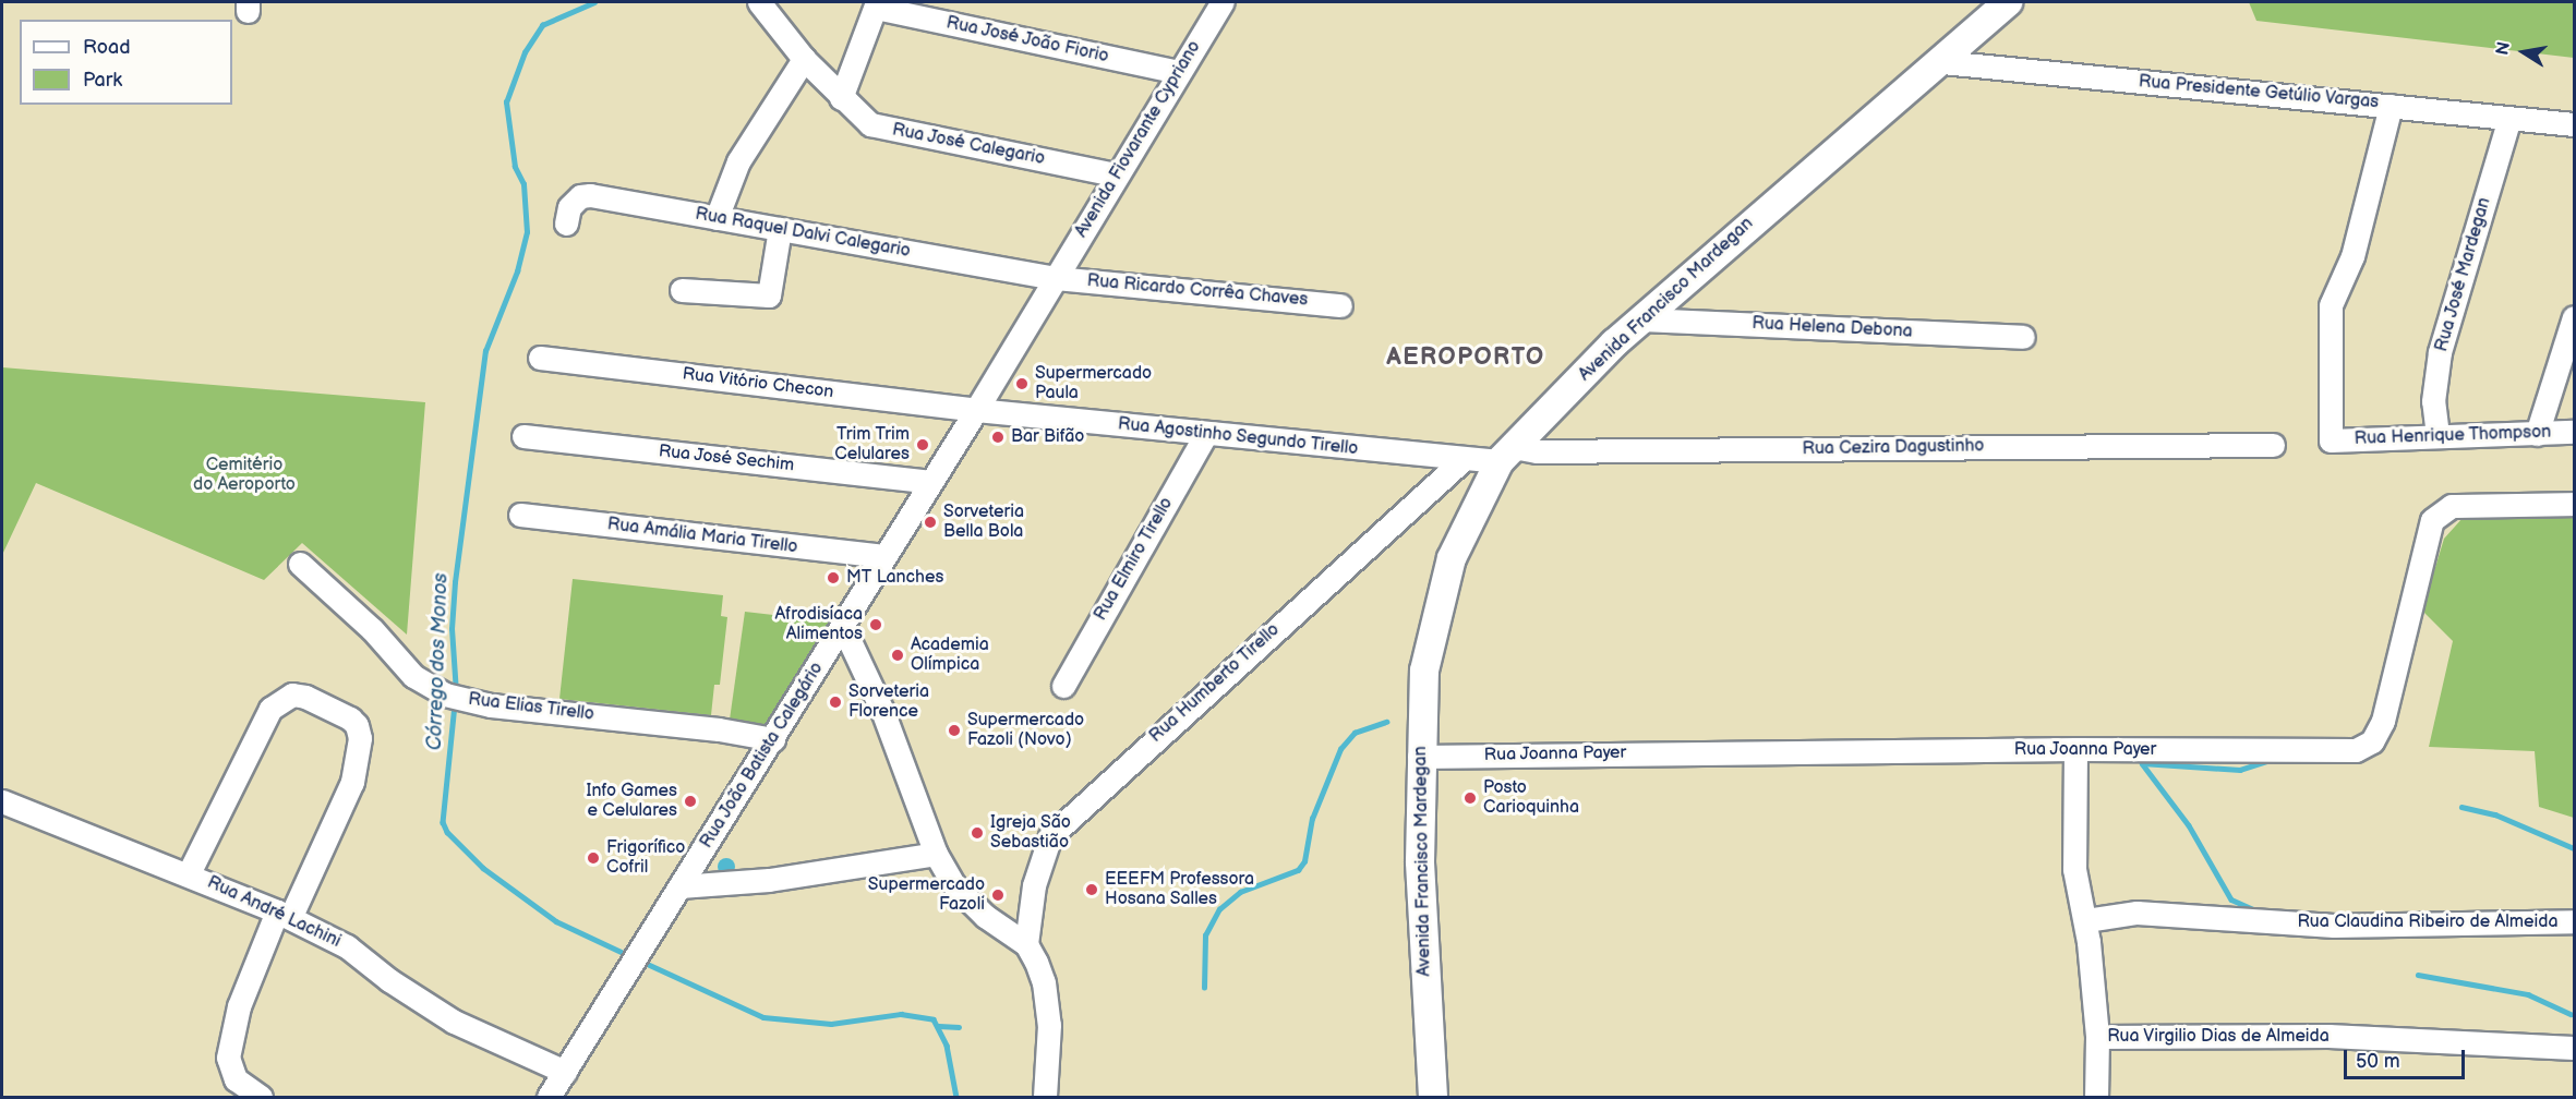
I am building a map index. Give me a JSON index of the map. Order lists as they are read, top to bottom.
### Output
{
  "streets": {
    "main road": ["Avenida Francisco Mardegan"],
    "street": [
      "Rua José João Fiorio",
      "Rua Presidente Getúlio Vargas",
      "Avenida Fiovarante Cypriano",
      "Rua José Calegario",
      "Rua Raquel Dalvi Calegario",
      "Rua José Mardegan",
      "Rua Ricardo Corrêa Chaves",
      "Rua Helena Debona",
      "Rua Vitório Checon",
      "Rua Henrique Thompson",
      "Rua Agostinho Segundo Tirello",
      "Rua Cezira Dagustinho",
      "Rua José Sechim",
      "Rua Amália Maria Tirello",
      "Rua Elmiro Tirello",
      "Rua Humberto Tirello",
      "Rua Elias Tirello",
      "Rua Joanna Payer",
      "Rua João Batista Calegário",
      "Rua André Lachini",
      "Rua Claudina Ribeiro de Almeida",
      "Rua Virgilio Dias de Almeida"
    ]
  },
  "crossings": [
    ["Rua José João Fiorio", "Avenida Fiovarante Cypriano"],
    ["Rua Presidente Getúlio Vargas", "Rua José Mardegan"],
    ["Rua Presidente Getúlio Vargas", "Avenida Francisco Mardegan"],
    ["Rua Presidente Getúlio Vargas", "Rua Henrique Thompson"],
    ["Avenida Fiovarante Cypriano", "Rua José Calegario"],
    ["Avenida Fiovarante Cypriano", "Rua Raquel Dalvi Calegario"],
    ["Avenida Fiovarante Cypriano", "Rua Ricardo Corrêa Chaves"],
    ["Avenida Fiovarante Cypriano", "Rua João Batista Calegário"],
    ["Rua Raquel Dalvi Calegario", "Rua Ricardo Corrêa Chaves"],
    ["Rua Raquel Dalvi Calegario", "Rua João Batista Calegário"],
    ["Rua José Mardegan", "Rua Henrique Thompson"],
    ["Rua Ricardo Corrêa Chaves", "Rua João Batista Calegário"],
    ["Avenida Francisco Mardegan", "Rua Helena Debona"],
    ["Avenida Francisco Mardegan", "Rua Agostinho Segundo Tirello"],
    ["Avenida Francisco Mardegan", "Rua Cezira Dagustinho"],
    ["Avenida Francisco Mardegan", "Rua Joanna Payer"],
    ["Rua Vitório Checon", "Rua Agostinho Segundo Tirello"],
    ["Rua Vitório Checon", "Rua João Batista Calegário"],
    ["Rua Agostinho Segundo Tirello", "Rua Cezira Dagustinho"],
    ["Rua Agostinho Segundo Tirello", "Rua Elmiro Tirello"],
    ["Rua Agostinho Segundo Tirello", "Rua Humberto Tirello"],
    ["Rua Agostinho Segundo Tirello", "Rua João Batista Calegário"],
    ["Rua José Sechim", "Rua João Batista Calegário"],
    ["Rua Amália Maria Tirello", "Rua João Batista Calegário"],
    ["Rua Elias Tirello", "Rua João Batista Calegário"],
    ["Rua João Batista Calegário", "Rua André Lachini"]
  ],
  "districts": ["AEROPORTO"],
  "water": ["Córrego dos Monos"],
  "parks": ["Cemitério do Aeroporto"],
  "places": [
    "Supermercado Paula",
    "Bar Bifão",
    "Trim Trim Celulares",
    "Sorveteria Bella Bola",
    "MT Lanches",
    "Afrodisíaca Alimentos",
    "Academia Olímpica",
    "Sorveteria Florence",
    "Supermercado Fazoli (Novo)",
    "Posto Carioquinha",
    "Info Games e Celulares",
    "Igreja São Sebastião",
    "Frigorífico Cofril",
    "EEEFM Professora Hosana Salles",
    "Supermercado Fazoli"
  ],
  "legend": ["Road", "Park"],
  "scale_bar": "50 m",
  "north": "left"
}
